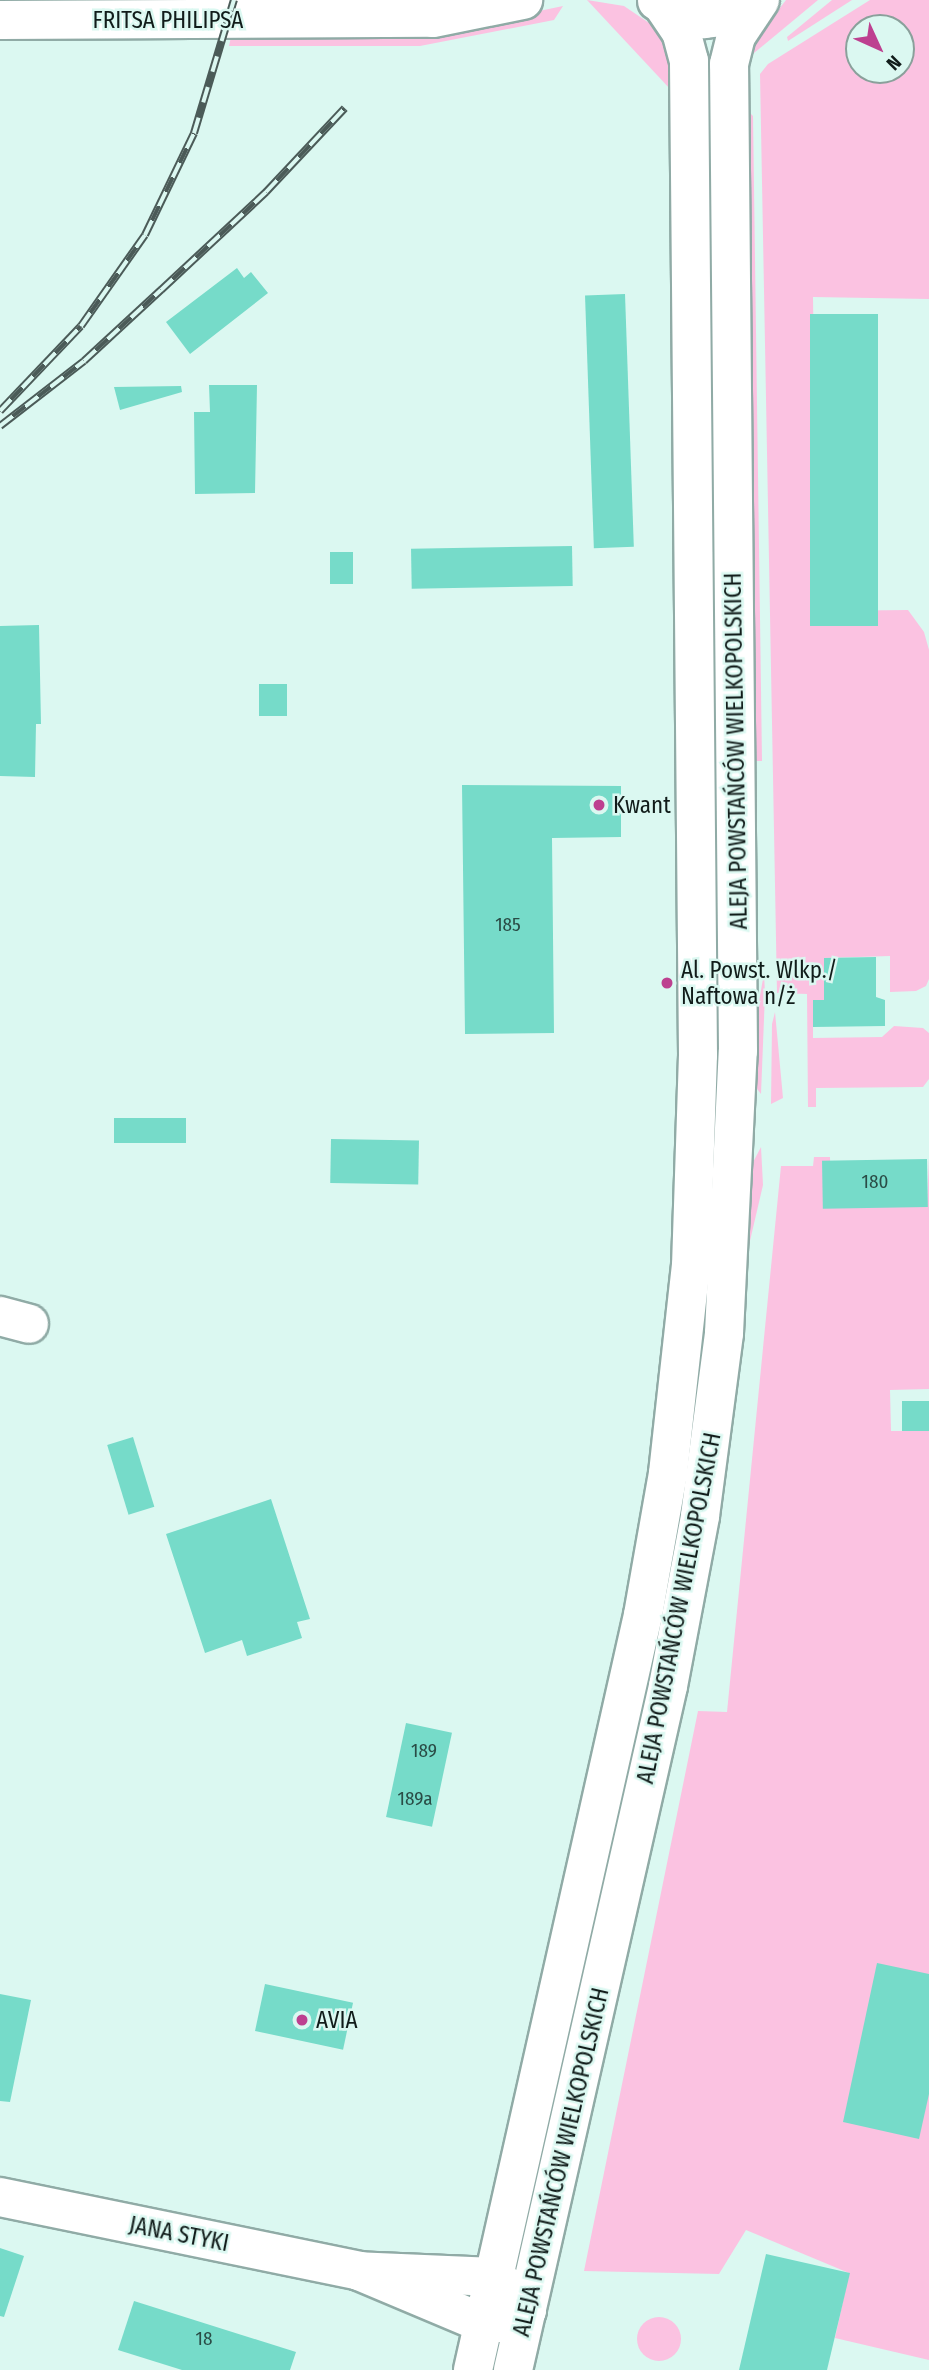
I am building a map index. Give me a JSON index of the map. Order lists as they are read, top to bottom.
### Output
{
  "streets": {
    "main road": ["FRITSA PHILIPSA", "ALEJA POWSTAŃCÓW WIELKOPOLSKICH", "JANA STYKI"]
  },
  "crossings": [
    ["ALEJA POWSTAŃCÓW WIELKOPOLSKICH", "JANA STYKI"]
  ],
  "places": ["Kwant", "Al. Powst. Wlkp./ Naftowa n/ż", "AVIA"],
  "house_numbers": [
    "185",
    "180",
    "189",
    "189a",
    "18"
  ],
  "north": "bottom right"
}
